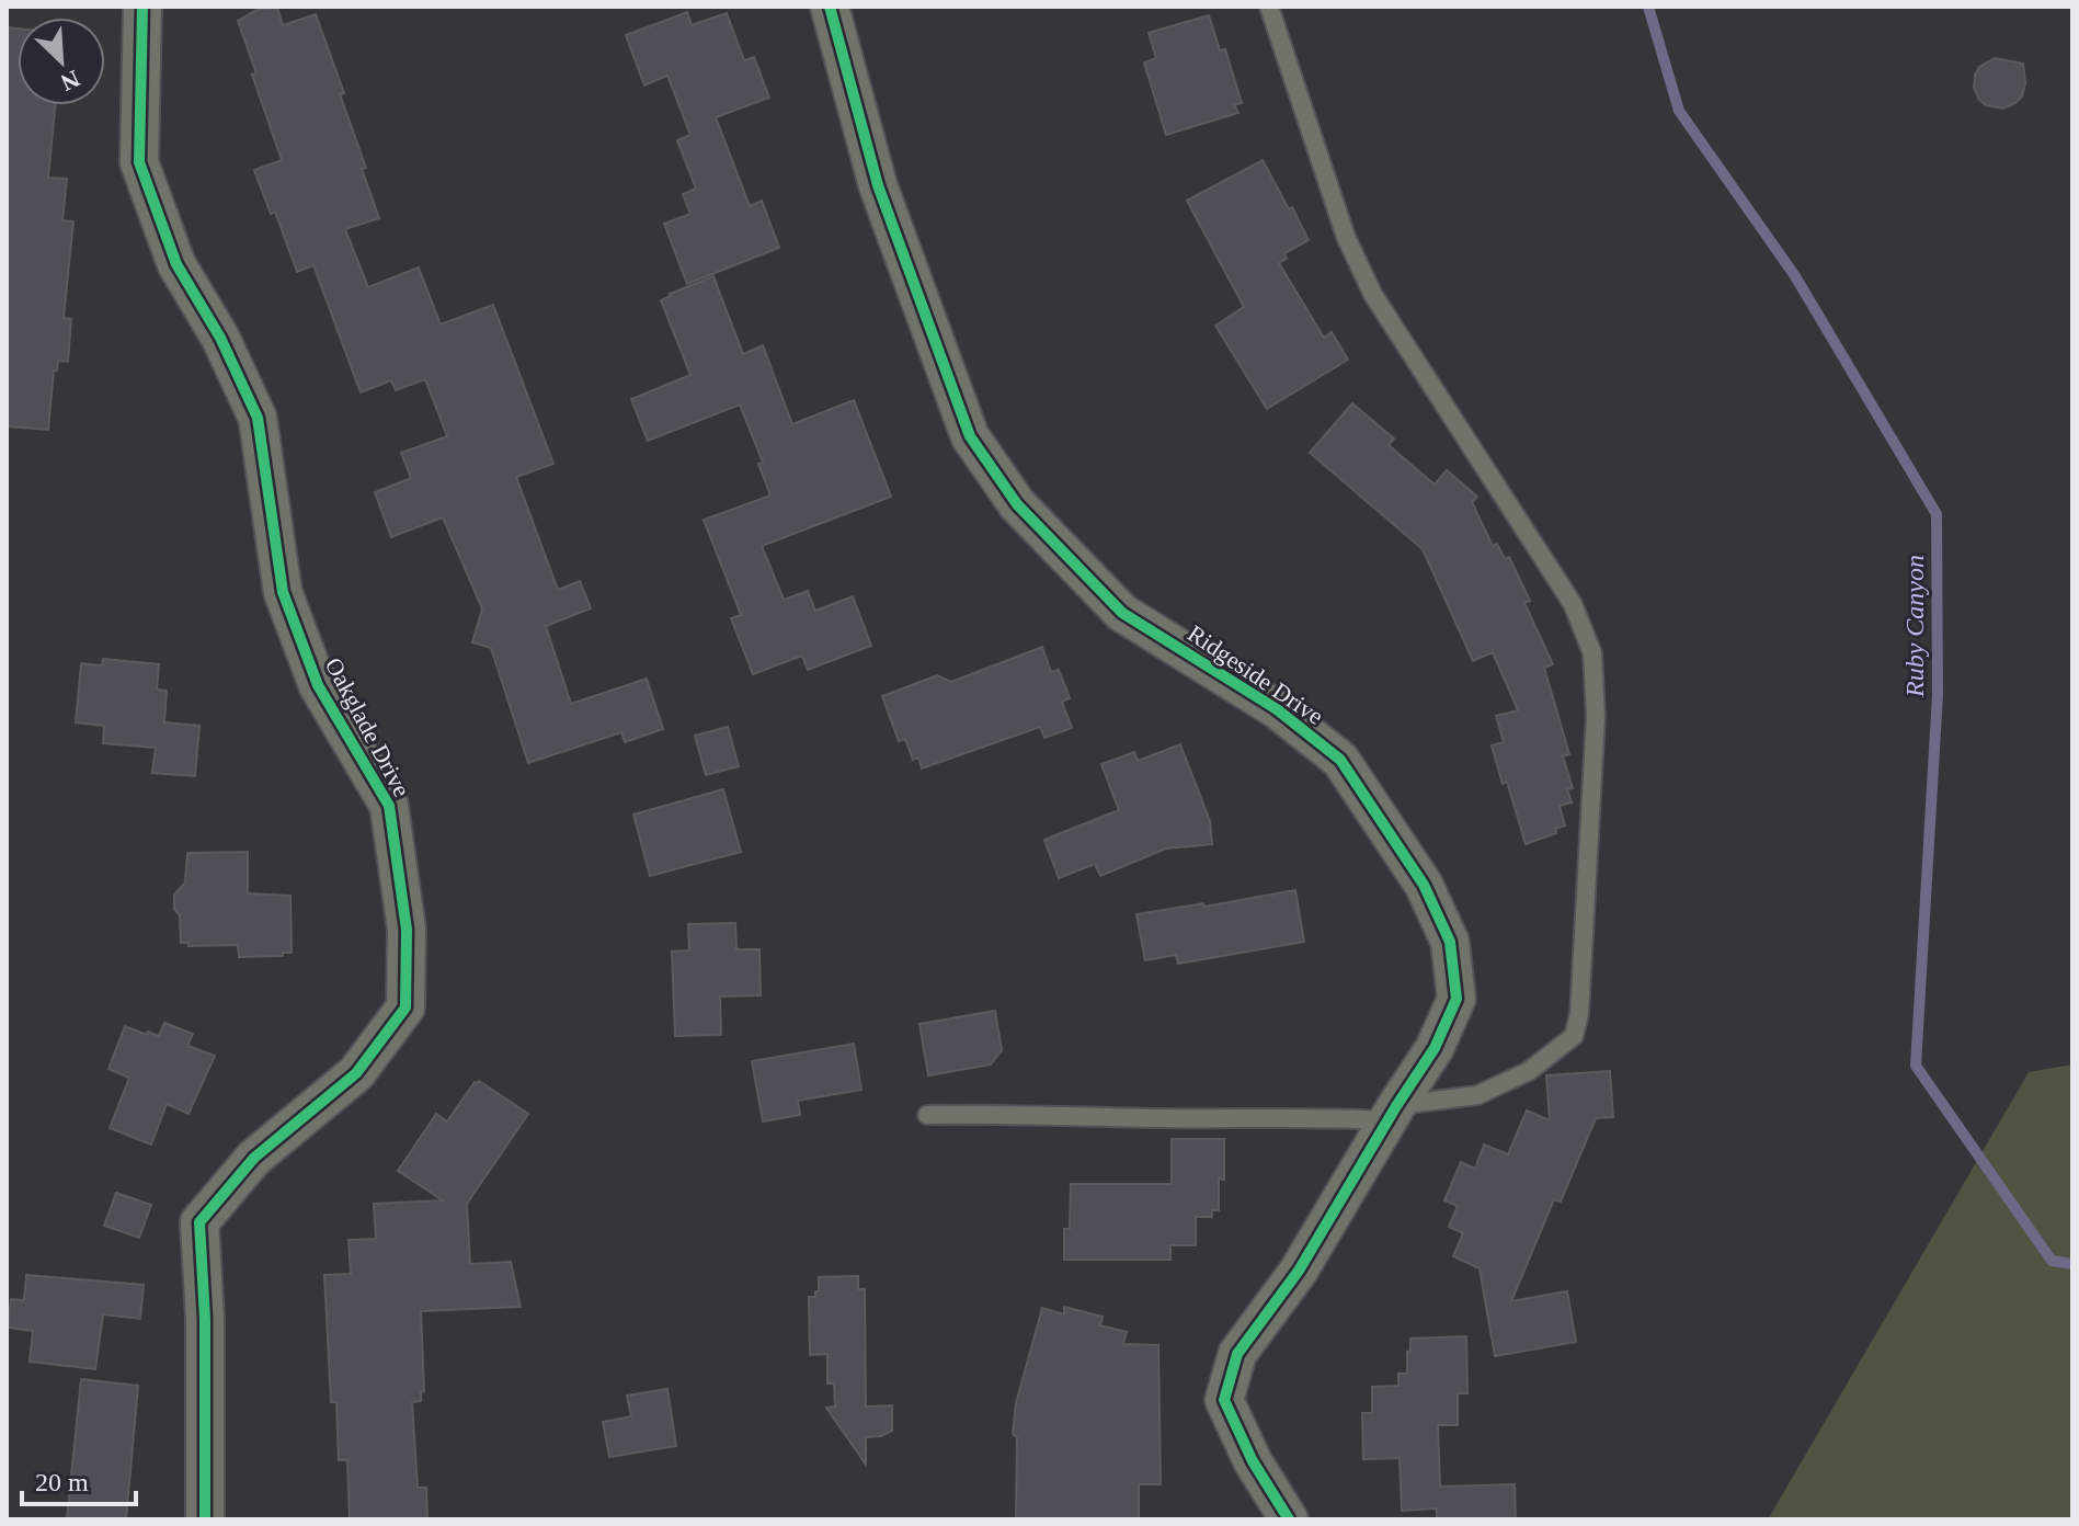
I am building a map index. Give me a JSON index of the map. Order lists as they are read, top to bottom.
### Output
{
  "streets": {
    "street": ["Ridgeside Drive", "Oakglade Drive"]
  },
  "water": ["Ruby Canyon"],
  "scale_bar": "20 m",
  "north": "bottom right"
}
